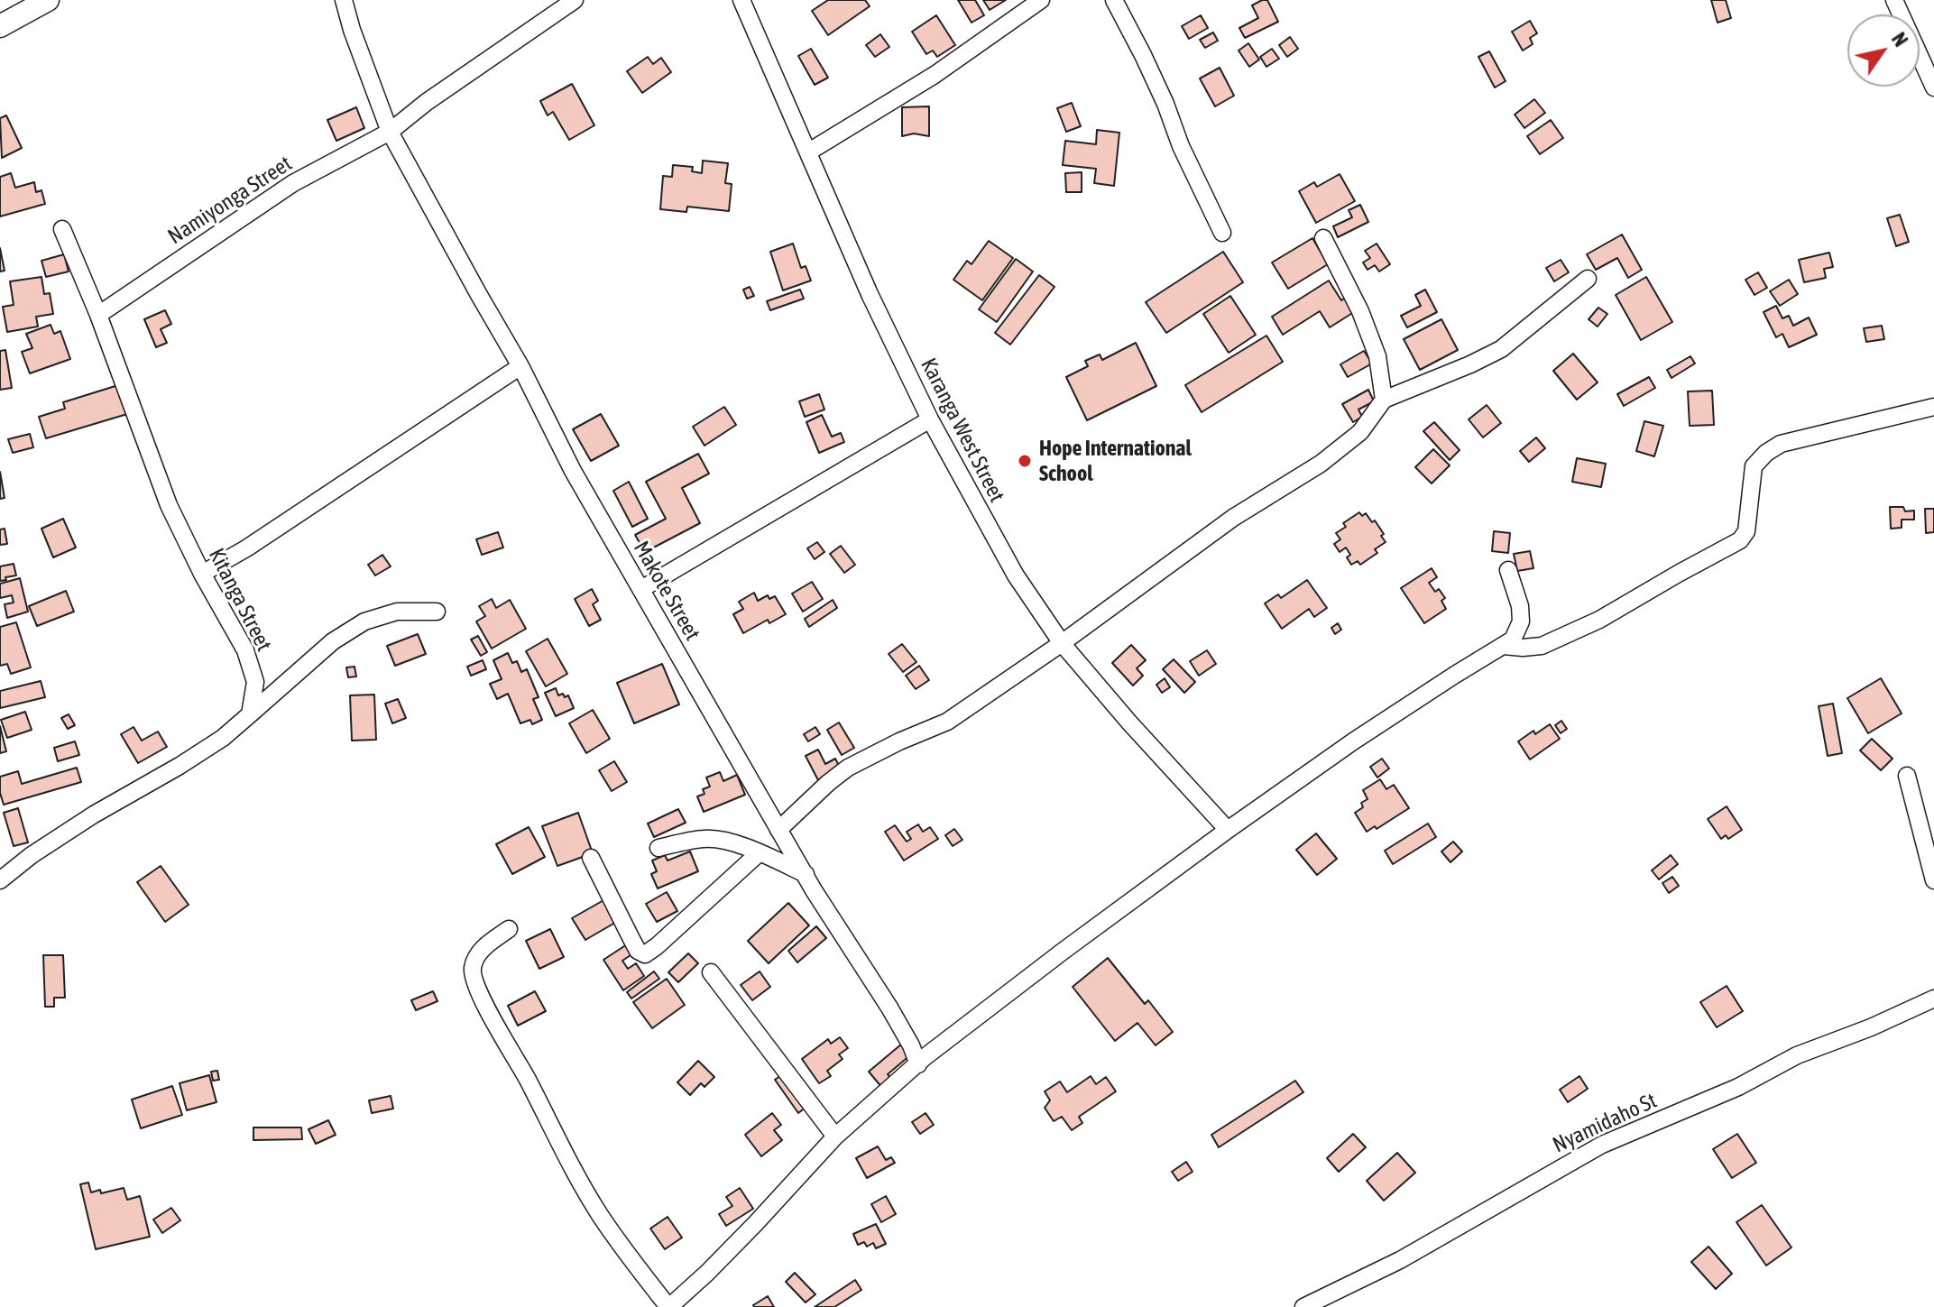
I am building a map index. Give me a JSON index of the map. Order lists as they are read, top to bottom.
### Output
{
  "streets": {
    "street": [
      "Namiyonga Street",
      "Karanga West Street",
      "Makote Street",
      "Kitanga Street",
      "Nyamidaho St"
    ]
  },
  "crossings": [
    ["Namiyonga Street", "Makote Street"],
    ["Namiyonga Street", "Kitanga Street"]
  ],
  "places": ["Hope International School"],
  "north": "top right"
}
